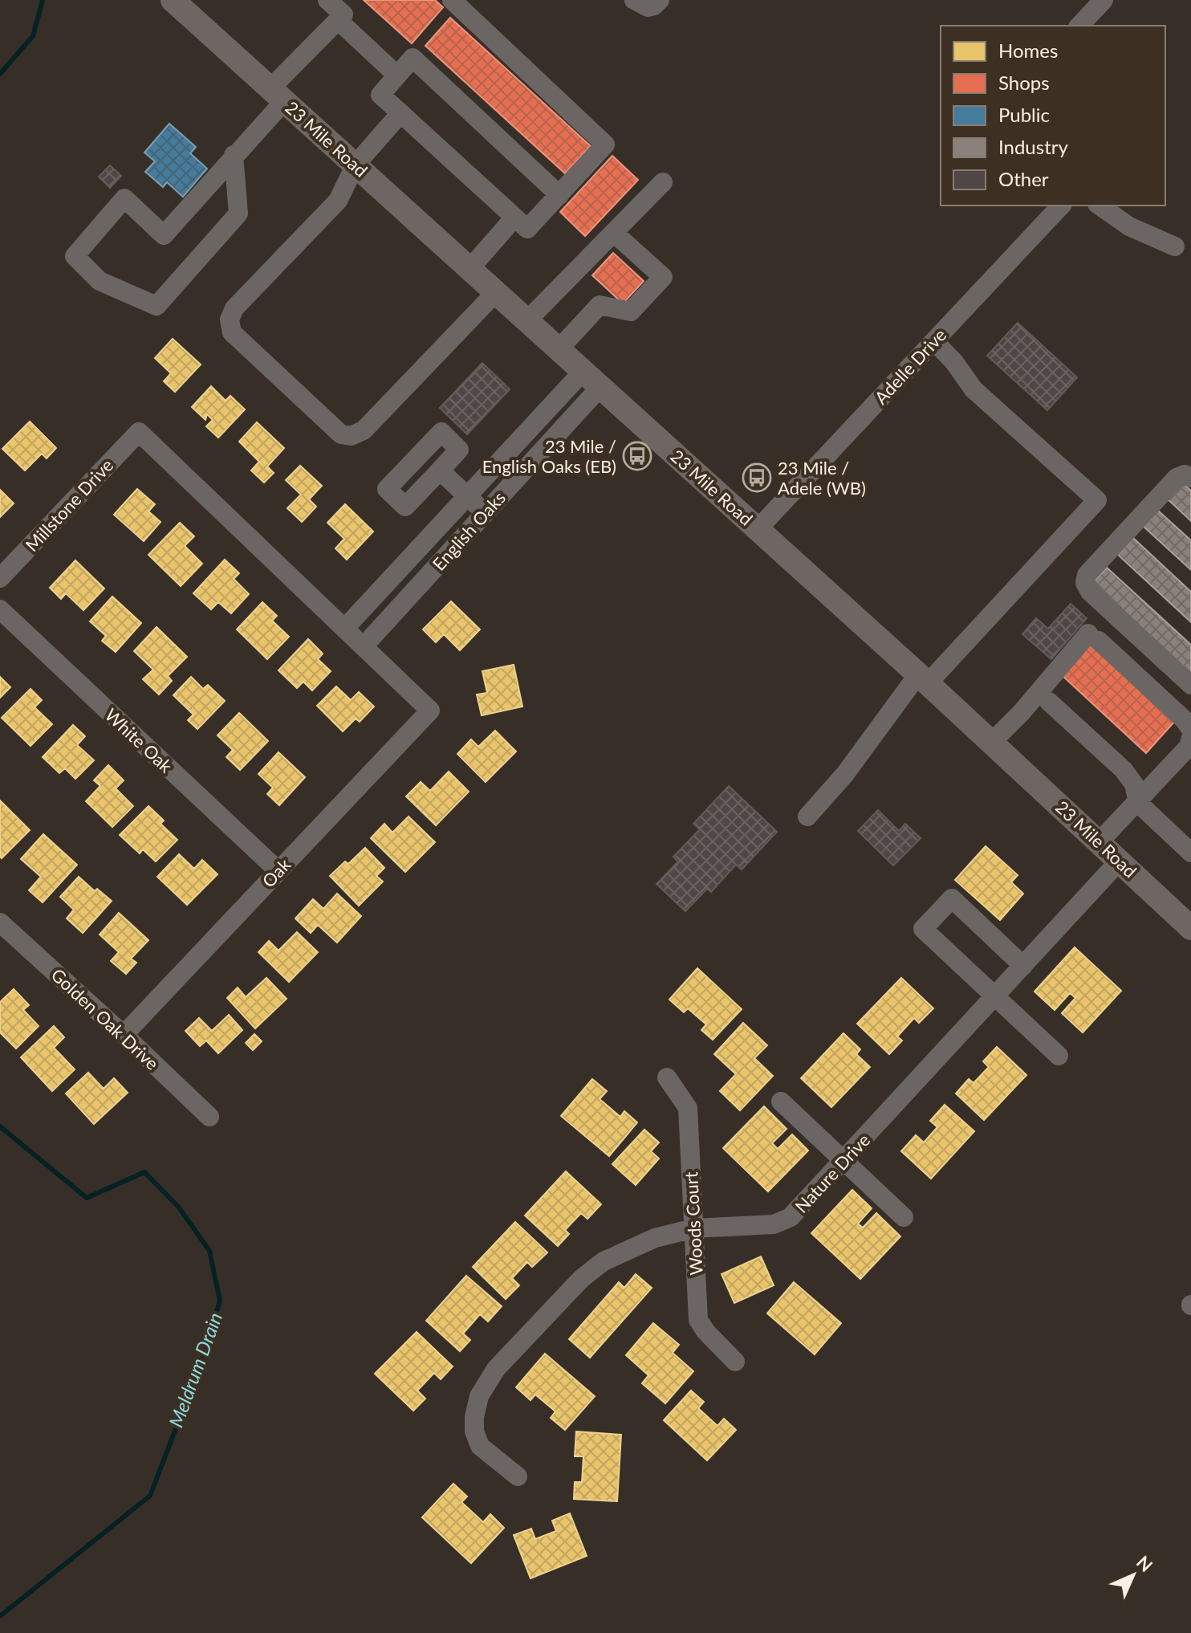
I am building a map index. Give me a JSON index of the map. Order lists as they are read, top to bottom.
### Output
{
  "streets": {
    "main road": ["23 Mile Road"],
    "street": [
      "Adelle Drive",
      "Millstone Drive",
      "English Oaks",
      "White Oak",
      "Oak",
      "Golden Oak Drive",
      "Nature Drive",
      "Woods Court"
    ]
  },
  "crossings": [
    ["23 Mile Road", "Adelle Drive"],
    ["23 Mile Road", "English Oaks"],
    ["23 Mile Road", "Nature Drive"],
    ["Millstone Drive", "English Oaks"],
    ["English Oaks", "Oak"],
    ["White Oak", "Oak"],
    ["Oak", "Golden Oak Drive"],
    ["Nature Drive", "Woods Court"]
  ],
  "water": ["Meldrum Drain"],
  "places": {
    "bus stop": ["23 Mile / English Oaks (EB)", "23 Mile / Adele (WB)"]
  },
  "legend": [
    "Homes",
    "Shops",
    "Public",
    "Industry",
    "Other"
  ],
  "north": "top right"
}
